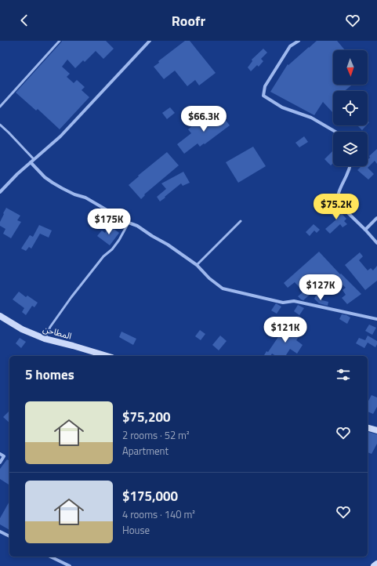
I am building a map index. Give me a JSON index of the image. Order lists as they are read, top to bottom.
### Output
{
  "streets": {
    "main road": ["المطاحن"]
  },
  "north": "bottom",
  "page": {
    "header": "Roofr",
    "price": [
      "$66.3K",
      "$75.2K",
      "$175K",
      "$127K",
      "$121K"
    ],
    "heading": "5 homes",
    "list": [
      {
        "name": "$75,200",
        "note": "2 rooms · 52 m² · Apartment"
      },
      {
        "name": "$175,000",
        "note": "4 rooms · 140 m² · House"
      }
    ]
  }
}
